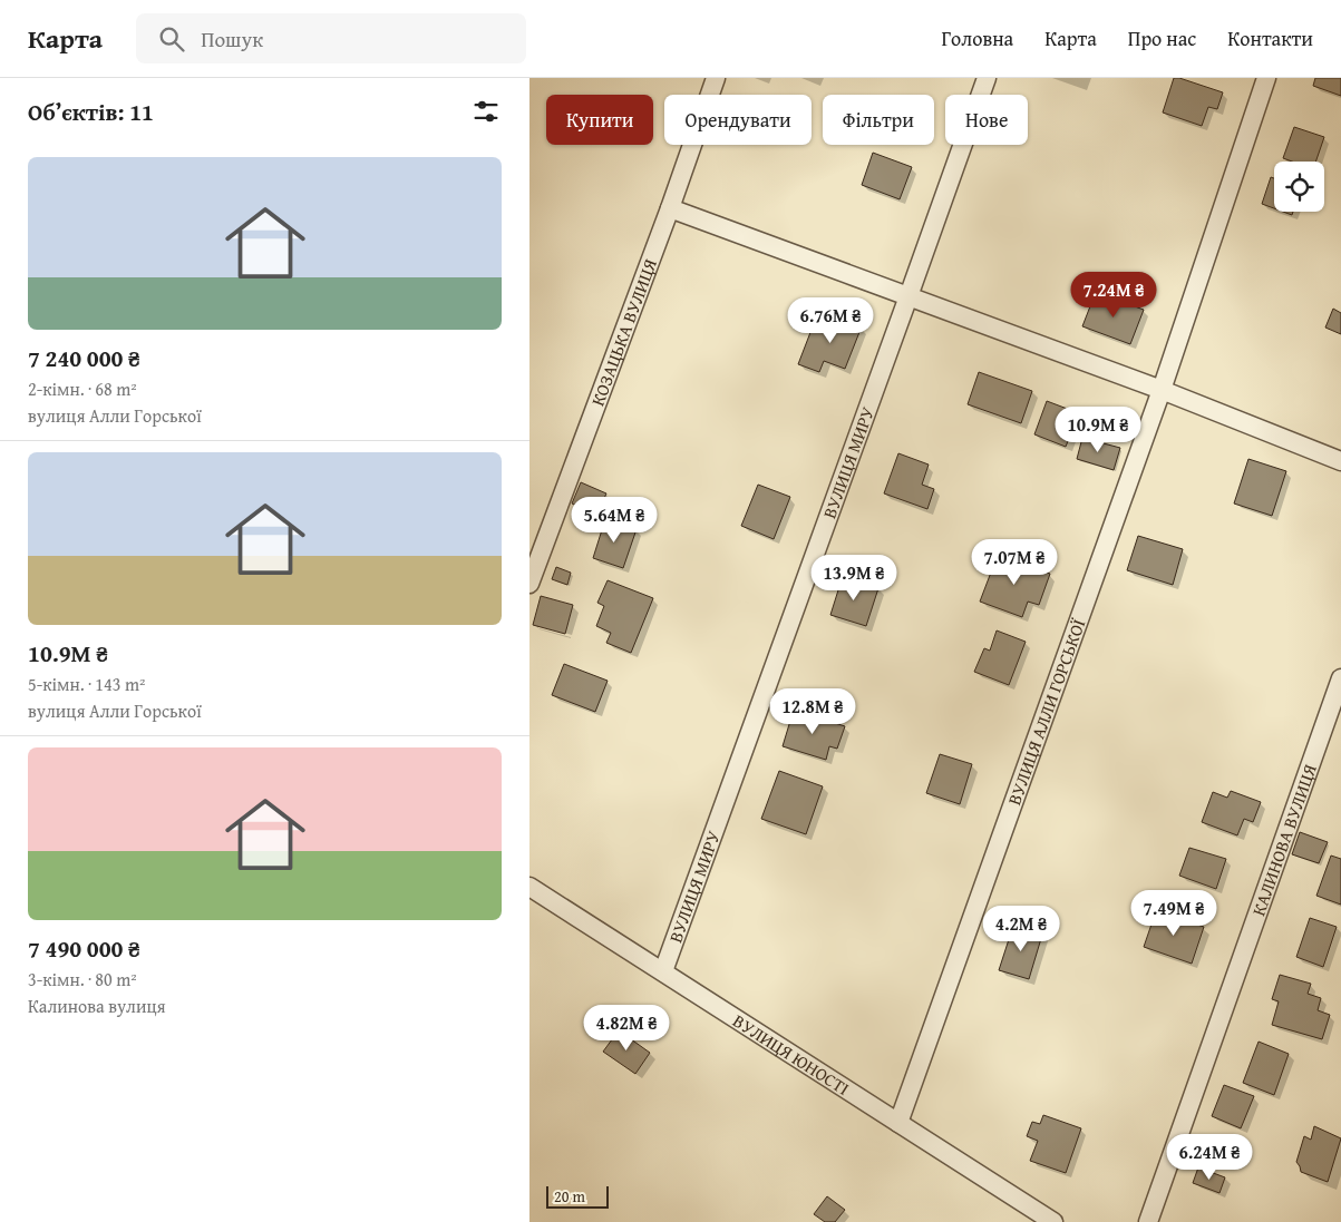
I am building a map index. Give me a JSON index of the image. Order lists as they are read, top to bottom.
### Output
{
  "streets": {
    "street": [
      "КОЗАЦЬКА ВУЛИЦЯ",
      "ВУЛИЦЯ МИРУ",
      "ВУЛИЦЯ АЛЛИ ГОРСЬКОЇ",
      "КАЛИНОВА ВУЛИЦЯ",
      "ВУЛИЦЯ ЮНОСТІ"
    ]
  },
  "crossings": [
    ["ВУЛИЦЯ МИРУ", "ВУЛИЦЯ ЮНОСТІ"],
    ["ВУЛИЦЯ АЛЛИ ГОРСЬКОЇ", "ВУЛИЦЯ ЮНОСТІ"]
  ],
  "scale_bar": "20 m",
  "page": {
    "header": "Карта",
    "search": "Пошук",
    "nav": [
      "Головна",
      "Карта",
      "Про нас",
      "Контакти"
    ],
    "heading": "Об’єктів: 11",
    "chip": [
      "Купити",
      "Орендувати",
      "Фільтри",
      "Нове"
    ],
    "list": [
      {
        "name": "7 240 000 ₴",
        "note": "2-кімн. · 68 m² · вулиця Алли Горської"
      },
      {
        "name": "10.9M ₴",
        "note": "5-кімн. · 143 m² · вулиця Алли Горської"
      },
      {
        "name": "7 490 000 ₴",
        "note": "3-кімн. · 80 m² · Калинова вулиця"
      }
    ],
    "price": [
      "7.24M ₴",
      "6.76M ₴",
      "10.9M ₴",
      "5.64M ₴",
      "7.07M ₴",
      "13.9M ₴",
      "12.8M ₴",
      "7.49M ₴",
      "4.2M ₴",
      "4.82M ₴",
      "6.24M ₴"
    ],
    "scale": "20 m"
  }
}
